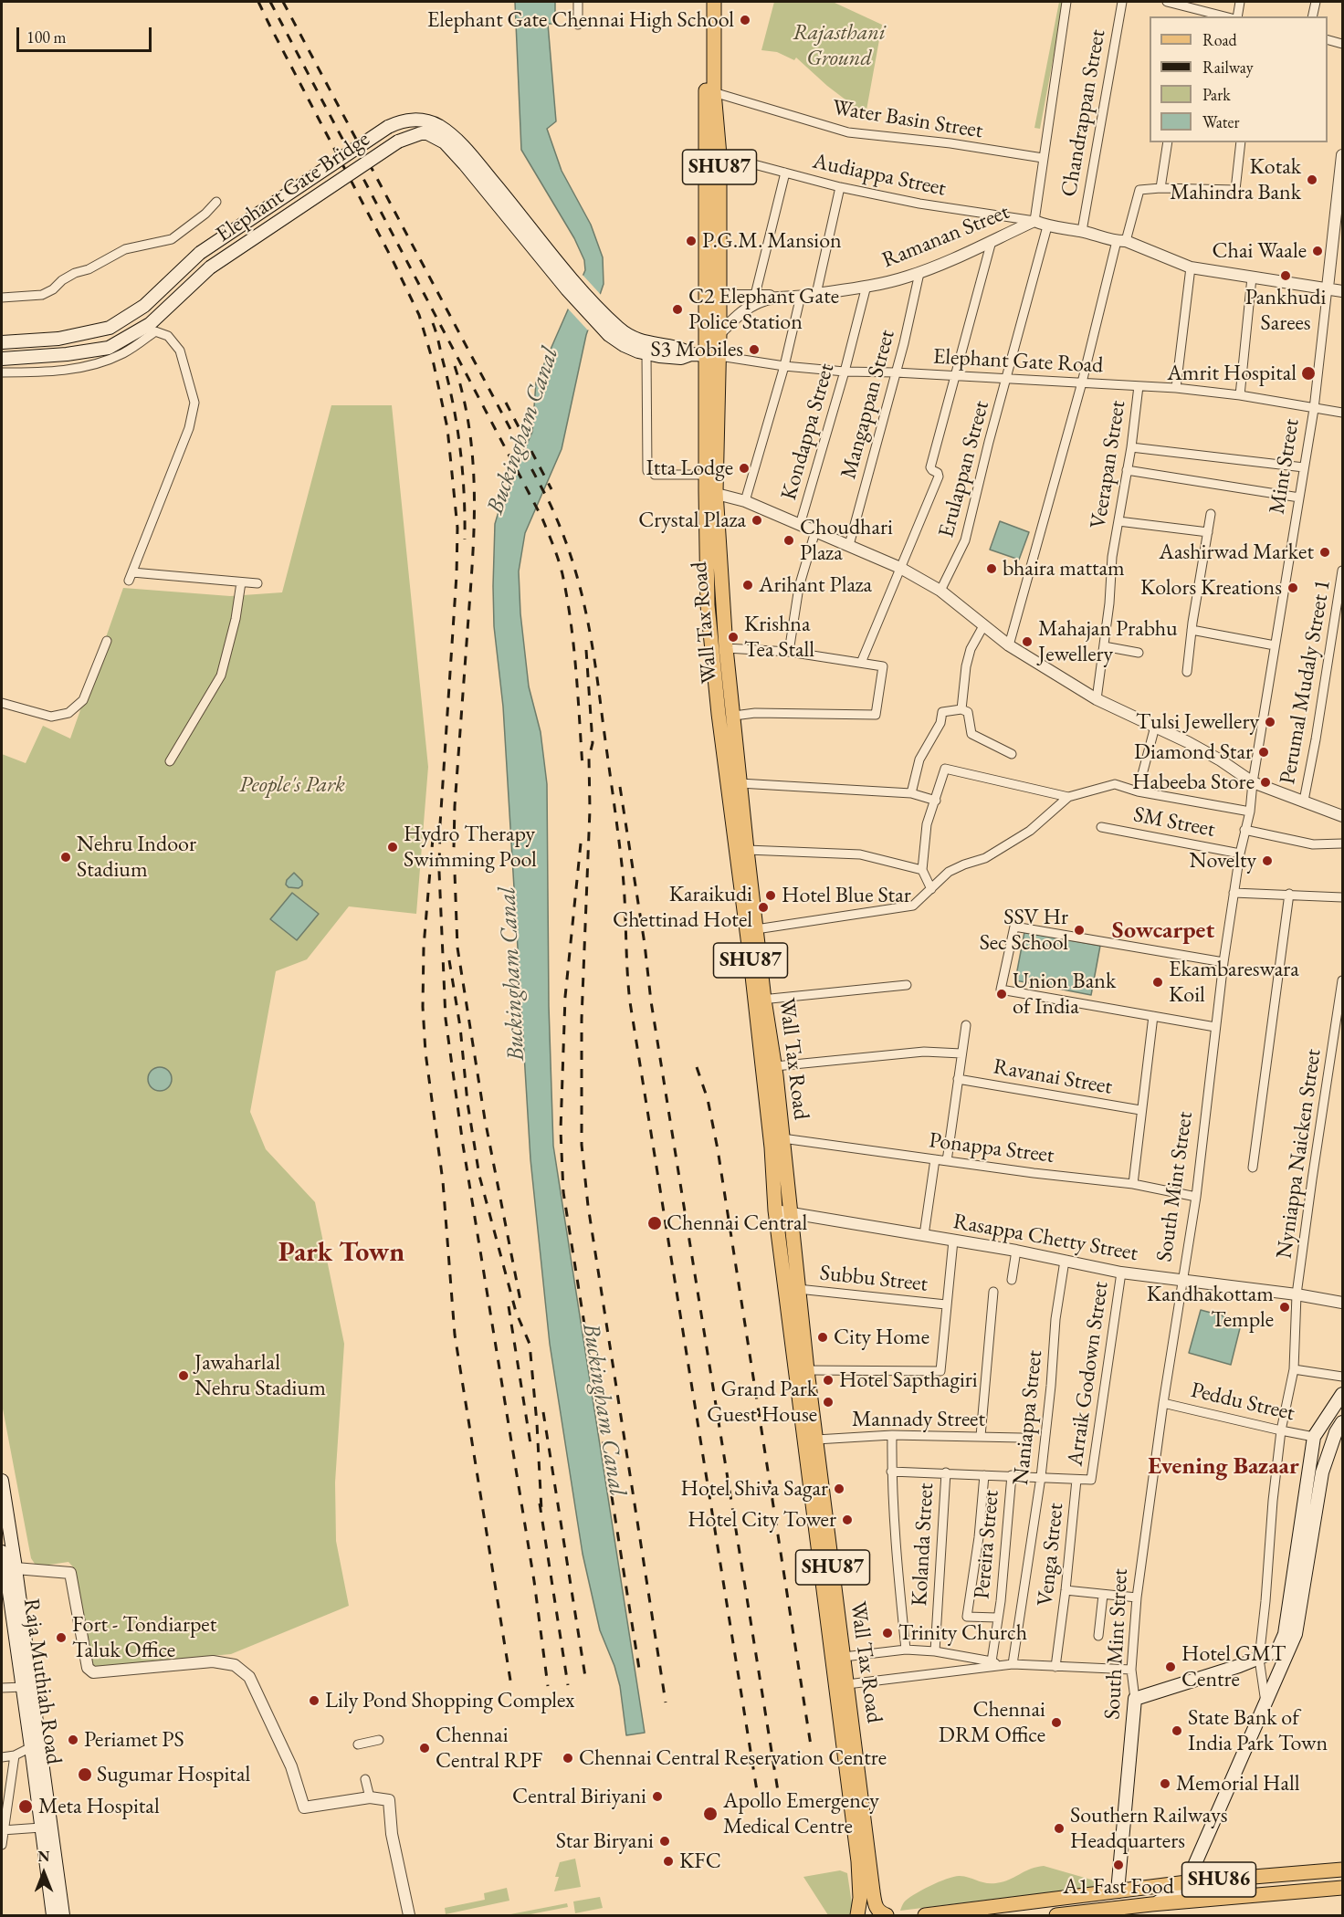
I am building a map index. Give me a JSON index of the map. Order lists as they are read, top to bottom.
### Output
{
  "streets": {
    "main road": [
      "SHU87",
      "Elephant Gate Bridge",
      "Wall Tax Road",
      "South Mint Street",
      "Raja Muthiah Road",
      "SHU86"
    ],
    "street": [
      "Chandrappan Street",
      "Water Basin Street",
      "Audiappa Street",
      "Ramanan Street",
      "Elephant Gate Road",
      "Mangappan Street",
      "Kondappa Street",
      "Veerapan Street",
      "Mint Street",
      "Erulappan Street",
      "Perumal Mudaly Street 1",
      "SM Street",
      "Ravanai Street",
      "Ponappa Street",
      "Nyniappa Naicken Street",
      "Rasappa Chetty Street",
      "Subbu Street",
      "Arraik Godown Street",
      "Peddu Street",
      "Naniappa Street",
      "Mannady Street",
      "Kolanda Street",
      "Pereira Street",
      "Venga Street"
    ]
  },
  "crossings": [
    ["Water Basin Street", "Wall Tax Road"],
    ["Audiappa Street", "Ramanan Street"],
    ["Audiappa Street", "Wall Tax Road"],
    ["Ramanan Street", "Mangappan Street"],
    ["Ramanan Street", "Kondappa Street"],
    ["Ramanan Street", "Wall Tax Road"],
    ["Elephant Gate Road", "Mangappan Street"],
    ["Elephant Gate Road", "Kondappa Street"],
    ["Elephant Gate Road", "Veerapan Street"],
    ["Elephant Gate Road", "Mint Street"],
    ["Elephant Gate Road", "Erulappan Street"],
    ["Elephant Gate Road", "Wall Tax Road"],
    ["Mint Street", "South Mint Street"],
    ["Wall Tax Road", "Ponappa Street"],
    ["Wall Tax Road", "Rasappa Chetty Street"],
    ["Wall Tax Road", "Subbu Street"],
    ["Wall Tax Road", "Mannady Street"],
    ["SM Street", "South Mint Street"],
    ["Ponappa Street", "South Mint Street"],
    ["Nyniappa Naicken Street", "Rasappa Chetty Street"],
    ["Nyniappa Naicken Street", "Peddu Street"],
    ["South Mint Street", "Rasappa Chetty Street"],
    ["South Mint Street", "Peddu Street"],
    ["South Mint Street", "SHU86"],
    ["Rasappa Chetty Street", "Arraik Godown Street"],
    ["Rasappa Chetty Street", "Naniappa Street"],
    ["Arraik Godown Street", "Venga Street"]
  ],
  "districts": ["Sowcarpet", "Park Town", "Evening Bazaar"],
  "water": ["Buckingham Canal"],
  "parks": ["Rajasthani Ground", "People's Park"],
  "places": [
    "Elephant Gate Chennai High School",
    "Kotak Mahindra Bank",
    "P.G.M. Mansion",
    "Chai Waale",
    "Pankhudi Sarees",
    "C2 Elephant Gate Police Station",
    "S3 Mobiles",
    "Amrit Hospital",
    "Itta Lodge",
    "Crystal Plaza",
    "Choudhari Plaza",
    "Aashirwad Market",
    "bhaira mattam",
    "Arihant Plaza",
    "Kolors Kreations",
    "Krishna Tea Stall",
    "Mahajan Prabhu Jewellery",
    "Tulsi Jewellery",
    "Diamond Star",
    "Habeeba Store",
    "Hydro Therapy Swimming Pool",
    "Nehru Indoor Stadium",
    "Novelty",
    "Hotel Blue Star",
    "Karaikudi Chettinad Hotel",
    "SSV Hr Sec School",
    "Ekambareswara Koil",
    "Union Bank of India",
    "Chennai Central",
    "Kandhakottam Temple",
    "City Home",
    "Jawaharlal Nehru Stadium",
    "Hotel Sapthagiri",
    "Grand Park Guest House",
    "Hotel Shiva Sagar",
    "Hotel City Tower",
    "Trinity Church",
    "Fort - Tondiarpet Taluk Office",
    "Hotel GMT Centre",
    "Lily Pond Shopping Complex",
    "Chennai DRM Office",
    "State Bank of India Park Town",
    "Periamet PS",
    "Chennai Central RPF",
    "Chennai Central Reservation Centre",
    "Sugumar Hospital",
    "Memorial Hall",
    "Central Biriyani",
    "Meta Hospital",
    "Apollo Emergency Medical Centre",
    "Southern Railways Headquarters",
    "Star Biryani",
    "KFC",
    "A1 Fast Food"
  ],
  "legend": [
    "Road",
    "Railway",
    "Park",
    "Water"
  ],
  "scale_bar": "100 m",
  "north": "top"
}
